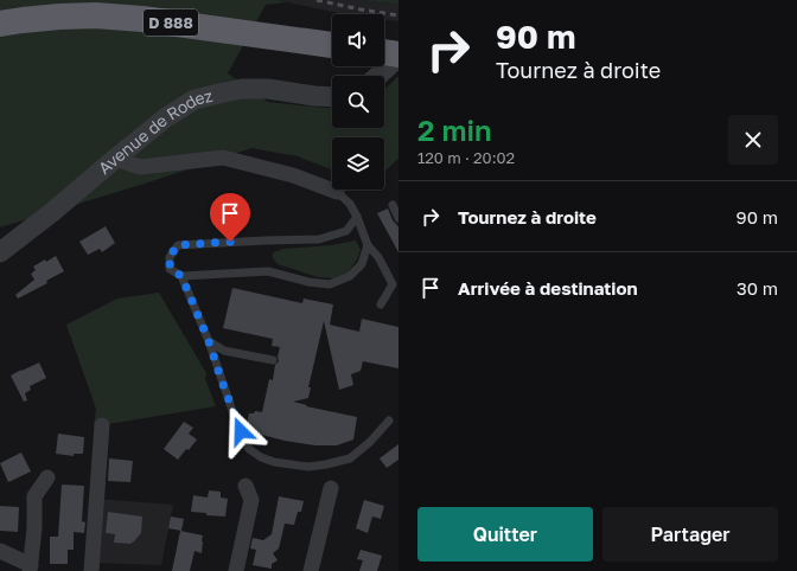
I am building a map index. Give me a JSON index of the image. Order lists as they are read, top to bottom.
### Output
{
  "streets": {
    "highway": ["D 888"],
    "street": ["Avenue de Rodez"]
  },
  "page": {
    "turn": ["90 m", "Tournez à droite"],
    "heading": ["2 min", "120 m · 20:02"],
    "list": [
      {
        "name": "Tournez à droite",
        "value": "90 m"
      },
      {
        "name": "Arrivée à destination",
        "value": "30 m"
      }
    ],
    "buttons": ["Quitter", "Partager"]
  }
}
